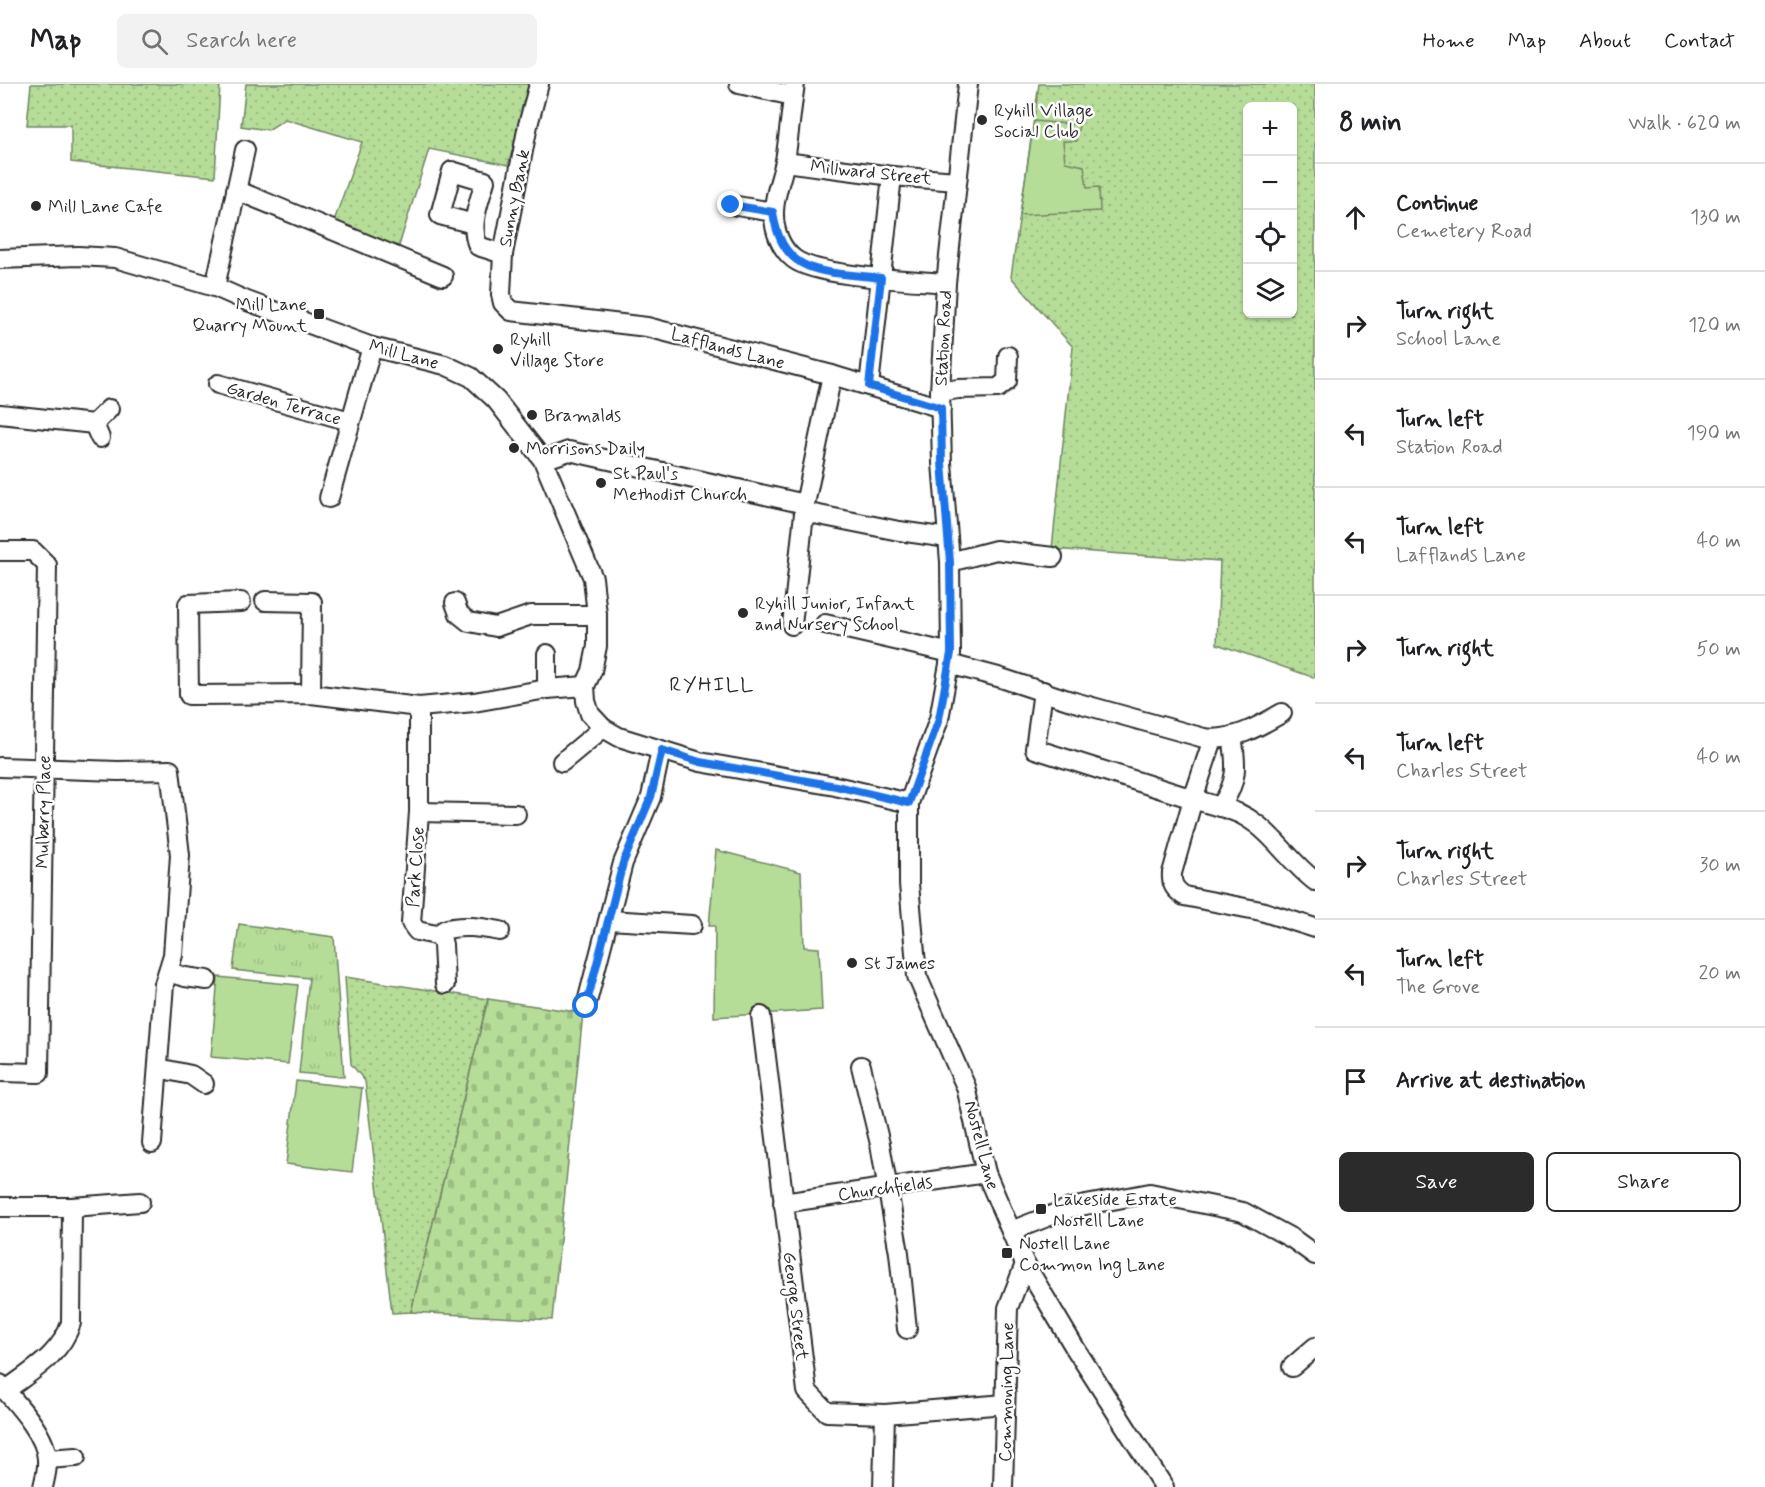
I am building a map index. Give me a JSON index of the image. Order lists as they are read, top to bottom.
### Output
{
  "streets": {
    "street": [
      "Millward Street",
      "Sunny Bank",
      "Station Road",
      "Lafflands Lane",
      "Mill Lane",
      "Garden Terrace",
      "Mulberry Place",
      "Park Close",
      "Nostell Lane",
      "Churchfields",
      "George Street",
      "Commoning Lane"
    ]
  },
  "crossings": [
    ["Millward Street", "Station Road"],
    ["Sunny Bank", "Lafflands Lane"],
    ["Station Road", "Lafflands Lane"],
    ["Station Road", "Nostell Lane"],
    ["Nostell Lane", "Churchfields"],
    ["Nostell Lane", "Commoning Lane"],
    ["Churchfields", "George Street"],
    ["George Street", "Commoning Lane"]
  ],
  "districts": ["RYHILL"],
  "places": {
    "other": [
      "Ryhill Village Social Club",
      "Mill Lane Cafe",
      "Ryhill Village Store",
      "Bramalds",
      "Morrisons Daily",
      "St Paul's Methodist Church",
      "Ryhill Junior, Infant and Nursery School",
      "St James"
    ],
    "transit": ["Mill Lane Quarry Mount", "Lakeside Estate Nostell Lane", "Nostell Lane Common Ing Lane"]
  },
  "page": {
    "header": "Map",
    "search": "Search here",
    "nav": [
      "Home",
      "Map",
      "About",
      "Contact"
    ],
    "heading": ["8 min", "Walk · 620 m"],
    "map_buttons": ["+", "−"],
    "list": [
      ["Continue", "Cemetery Road", "130 m"],
      ["Turn right", "School Lane", "120 m"],
      ["Turn left", "Station Road", "190 m"],
      ["Turn left", "Lafflands Lane", "40 m"],
      ["Turn right", "50 m"],
      ["Turn left", "Charles Street", "40 m"],
      ["Turn right", "Charles Street", "30 m"],
      ["Turn left", "The Grove", "20 m"],
      "Arrive at destination"
    ],
    "buttons": ["Save", "Share"]
  }
}
